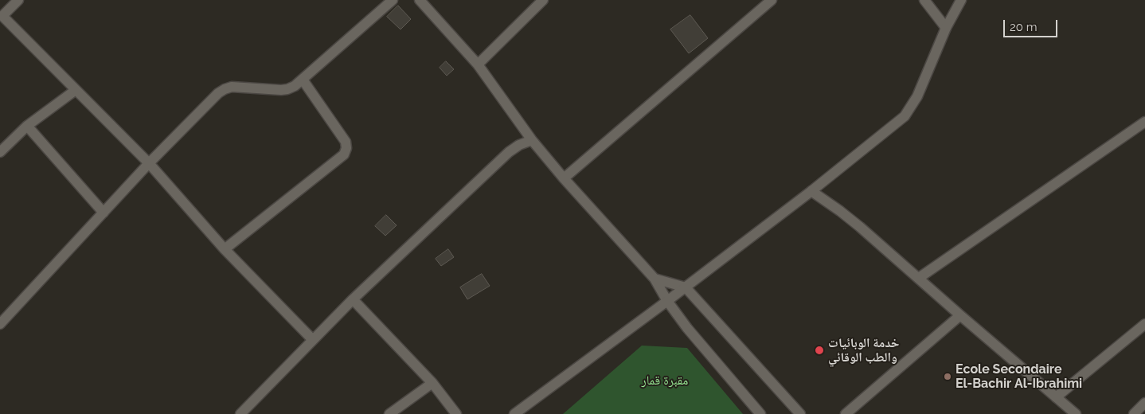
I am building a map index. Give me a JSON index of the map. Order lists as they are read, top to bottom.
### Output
{
  "parks": ["مقبرة قمار"],
  "places": ["خدمة الوبائيات والطب الوقائي", "Ecole Secondaire El-Bachir Al-Ibrahimi"],
  "scale_bar": "20 m"
}
